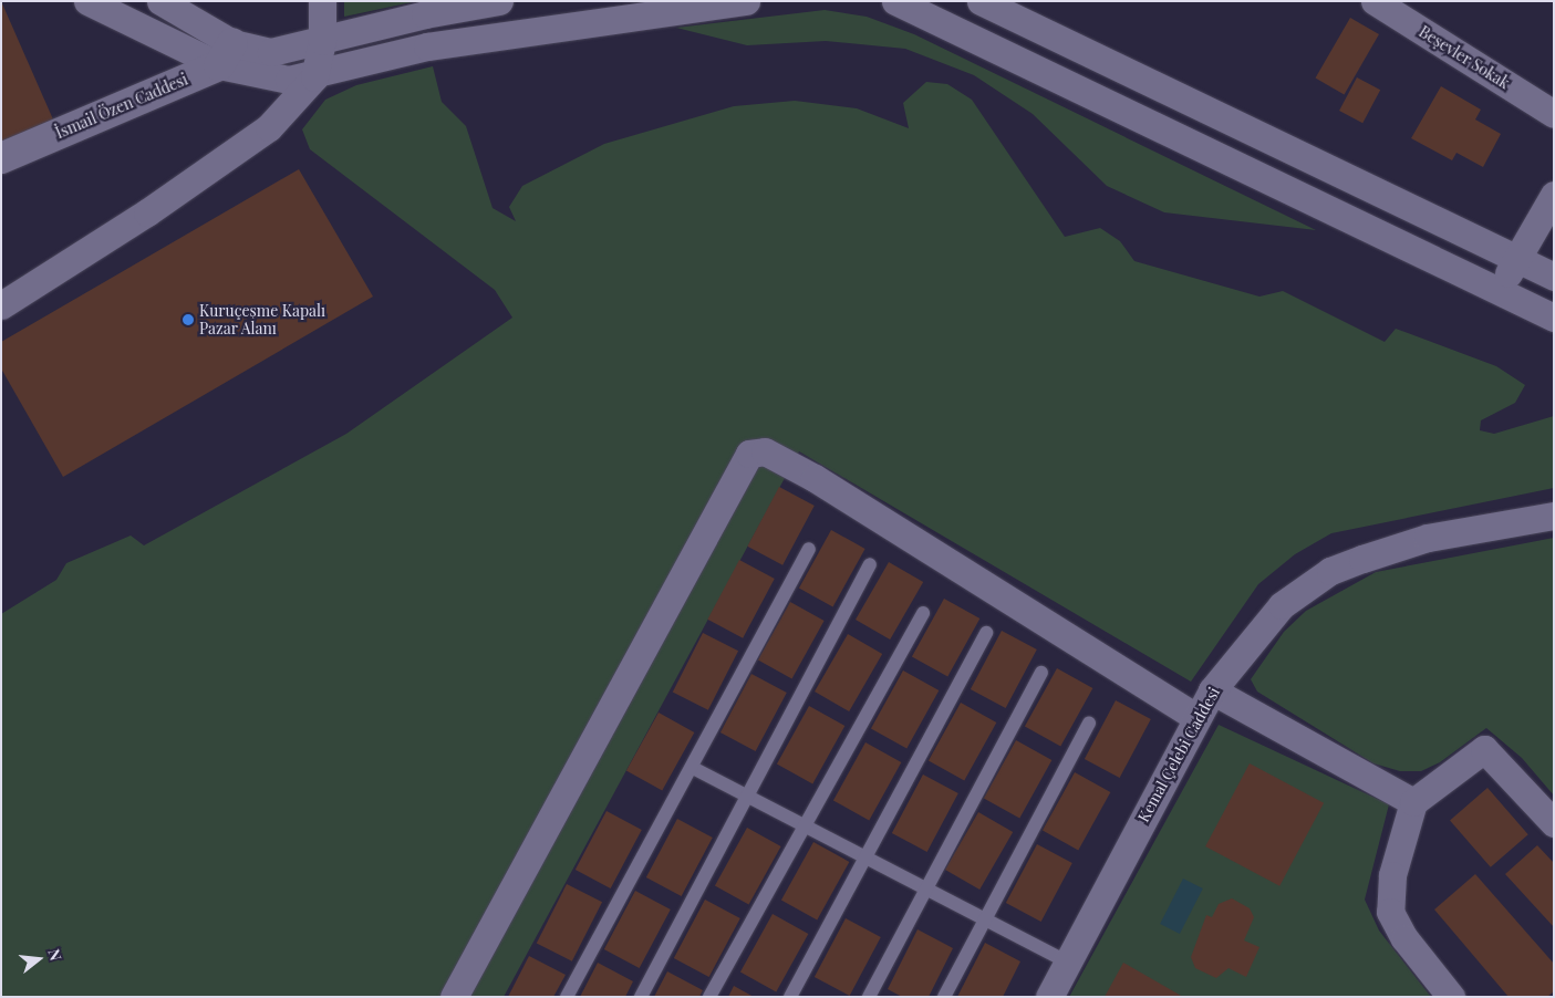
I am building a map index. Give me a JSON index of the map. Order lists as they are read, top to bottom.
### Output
{
  "streets": {
    "street": ["Beşevler Sokak", "İsmail Özen Caddesi", "Kemal Çelebi Caddesi"]
  },
  "places": ["Kuruçeşme Kapalı Pazar Alanı"],
  "north": "right"
}
